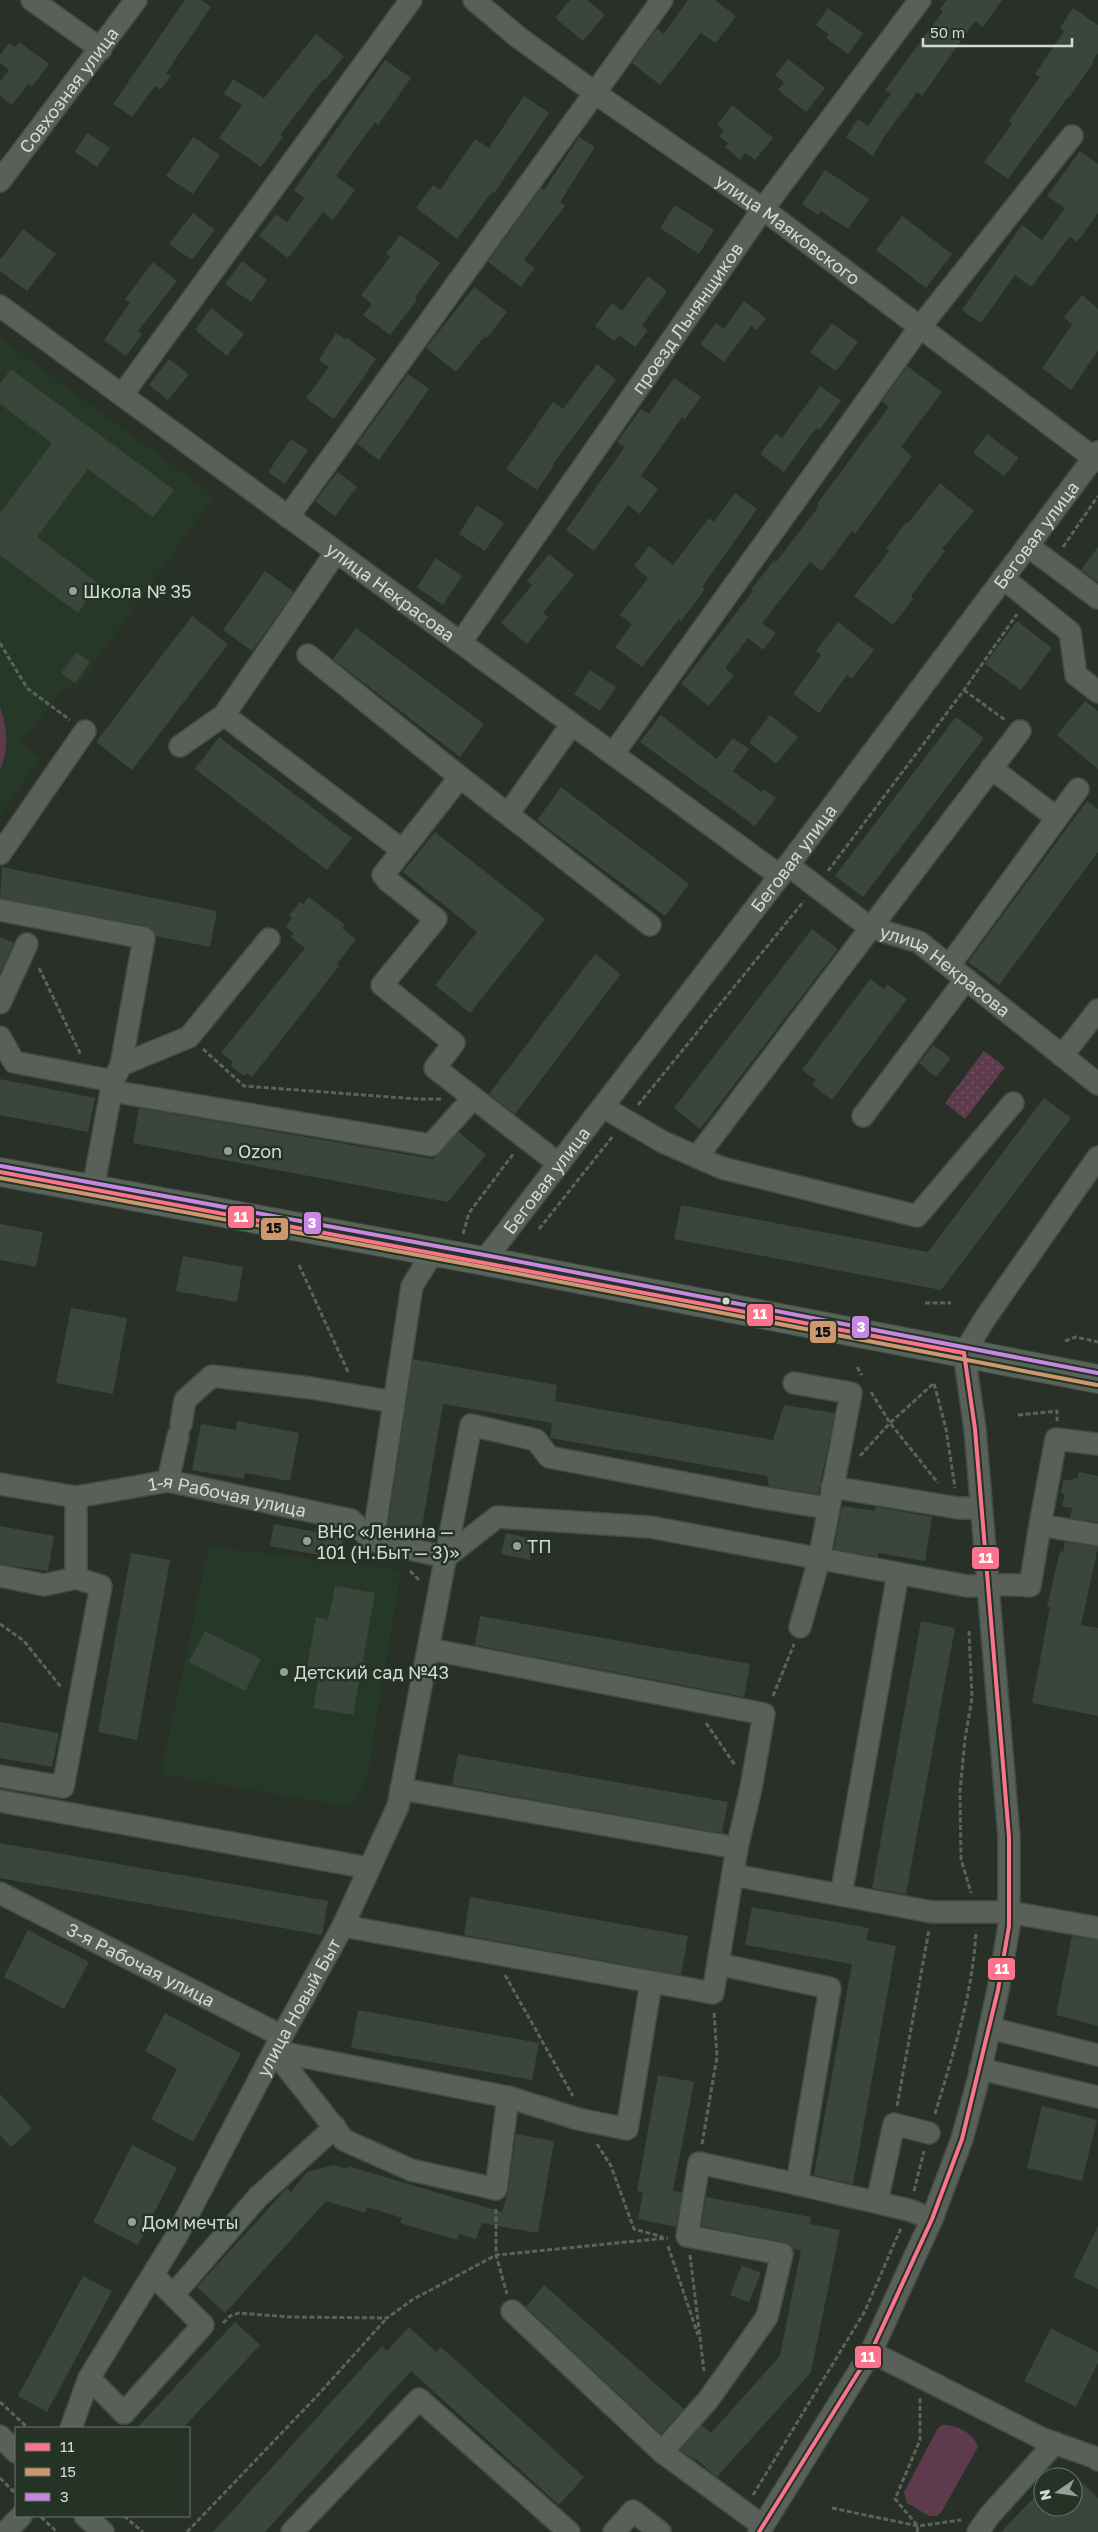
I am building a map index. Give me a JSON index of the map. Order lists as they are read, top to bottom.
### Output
{
  "streets": {
    "street": [
      "Совхозная улица",
      "улица Маяковского",
      "проезд Льнянщиков",
      "Беговая улица",
      "улица Некрасова",
      "1-я Рабочая улица",
      "3-я Рабочая улица",
      "улица Новый Быт"
    ]
  },
  "crossings": [
    ["улица Маяковского", "проезд Льнянщиков"],
    ["улица Маяковского", "Беговая улица"],
    ["проезд Льнянщиков", "улица Некрасова"],
    ["Беговая улица", "улица Некрасова"],
    ["3-я Рабочая улица", "улица Новый Быт"]
  ],
  "places": [
    "Школа № 35",
    "Ozon",
    "ВНС «Ленина — 101 (Н.Быт — 3)»",
    "ТП",
    "Детский сад №43",
    "Дом мечты"
  ],
  "lines": ["transit line 3", "transit line 11", "transit line 15"],
  "legend": ["11", "15", "3"],
  "scale_bar": "50 m",
  "north": "left"
}
